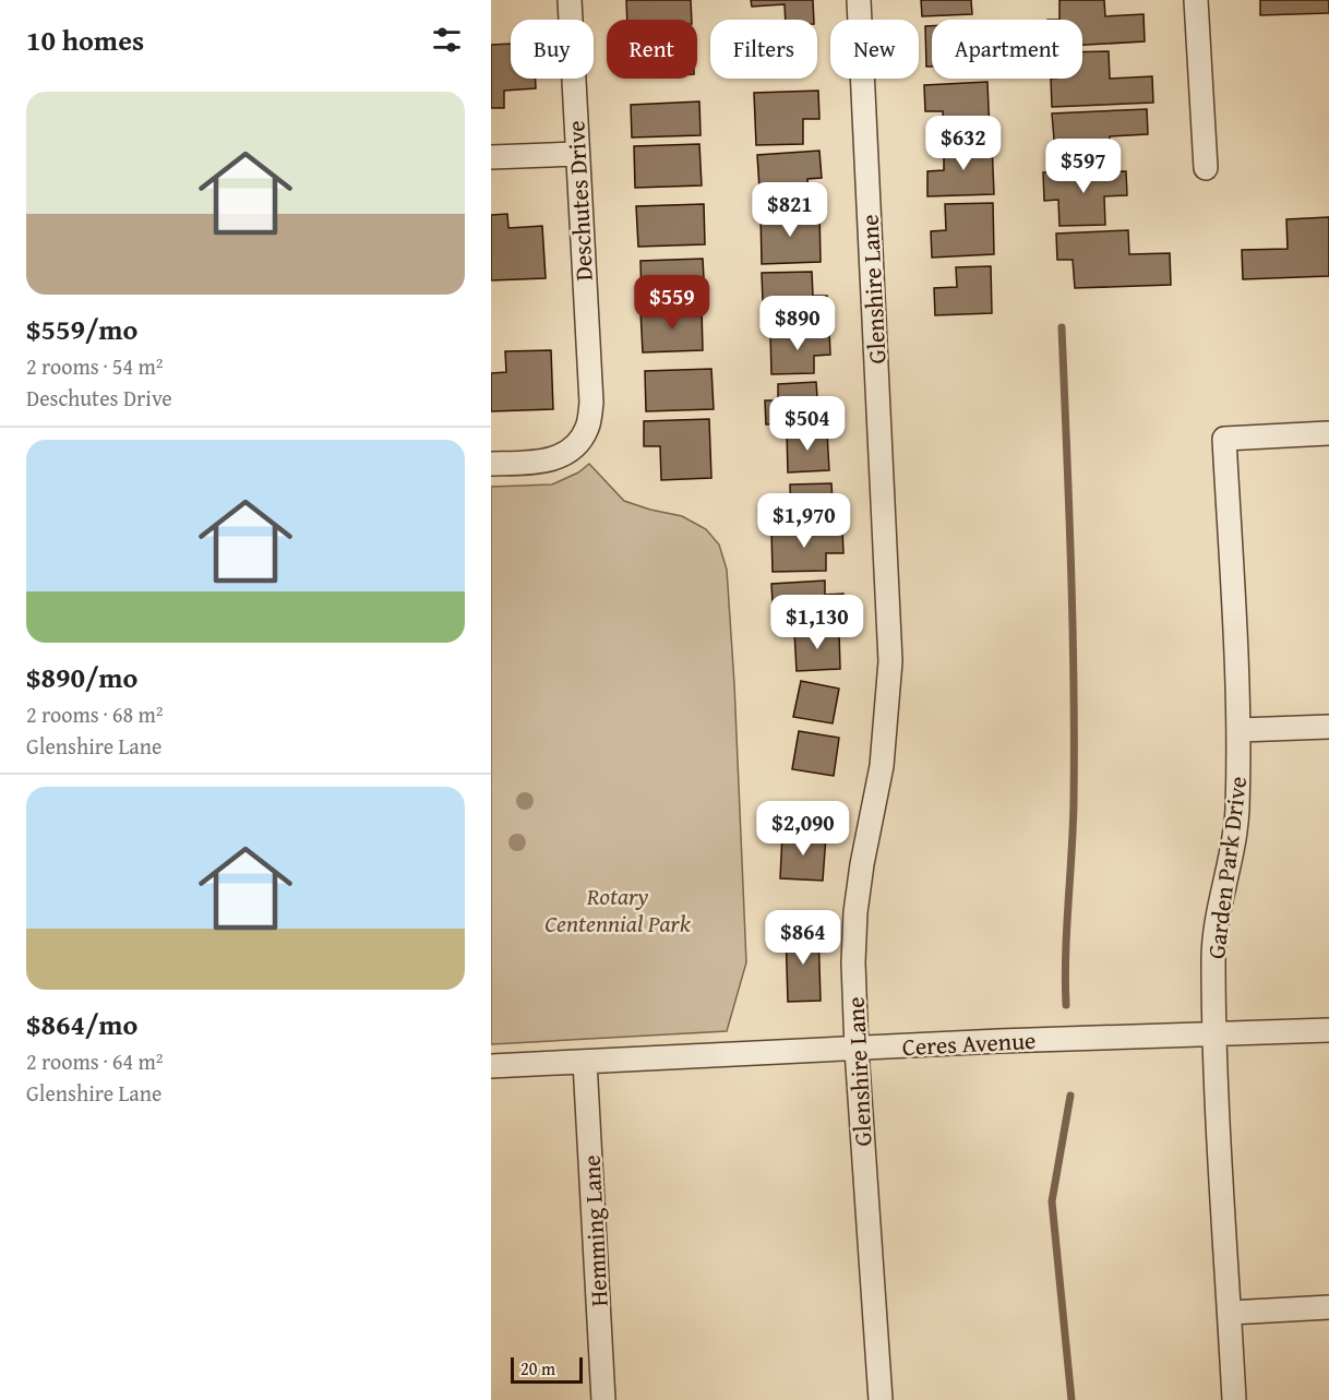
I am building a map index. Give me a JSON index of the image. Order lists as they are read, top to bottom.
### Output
{
  "streets": {
    "street": [
      "Deschutes Drive",
      "Glenshire Lane",
      "Garden Park Drive",
      "Ceres Avenue",
      "Hemming Lane"
    ]
  },
  "crossings": [
    ["Glenshire Lane", "Ceres Avenue"],
    ["Garden Park Drive", "Ceres Avenue"],
    ["Ceres Avenue", "Hemming Lane"]
  ],
  "parks": ["Rotary Centennial Park"],
  "scale_bar": "20 m",
  "page": {
    "heading": "10 homes",
    "chip": [
      "Buy",
      "Rent",
      "Filters",
      "New",
      "Apartment"
    ],
    "list": [
      {
        "name": "$559/mo",
        "note": "2 rooms · 54 m² · Deschutes Drive"
      },
      {
        "name": "$890/mo",
        "note": "2 rooms · 68 m² · Glenshire Lane"
      },
      {
        "name": "$864/mo",
        "note": "2 rooms · 64 m² · Glenshire Lane"
      }
    ],
    "price": [
      "$632",
      "$597",
      "$821",
      "$559",
      "$890",
      "$504",
      "$1,970",
      "$1,130",
      "$2,090",
      "$864"
    ],
    "scale": "20 m"
  }
}
